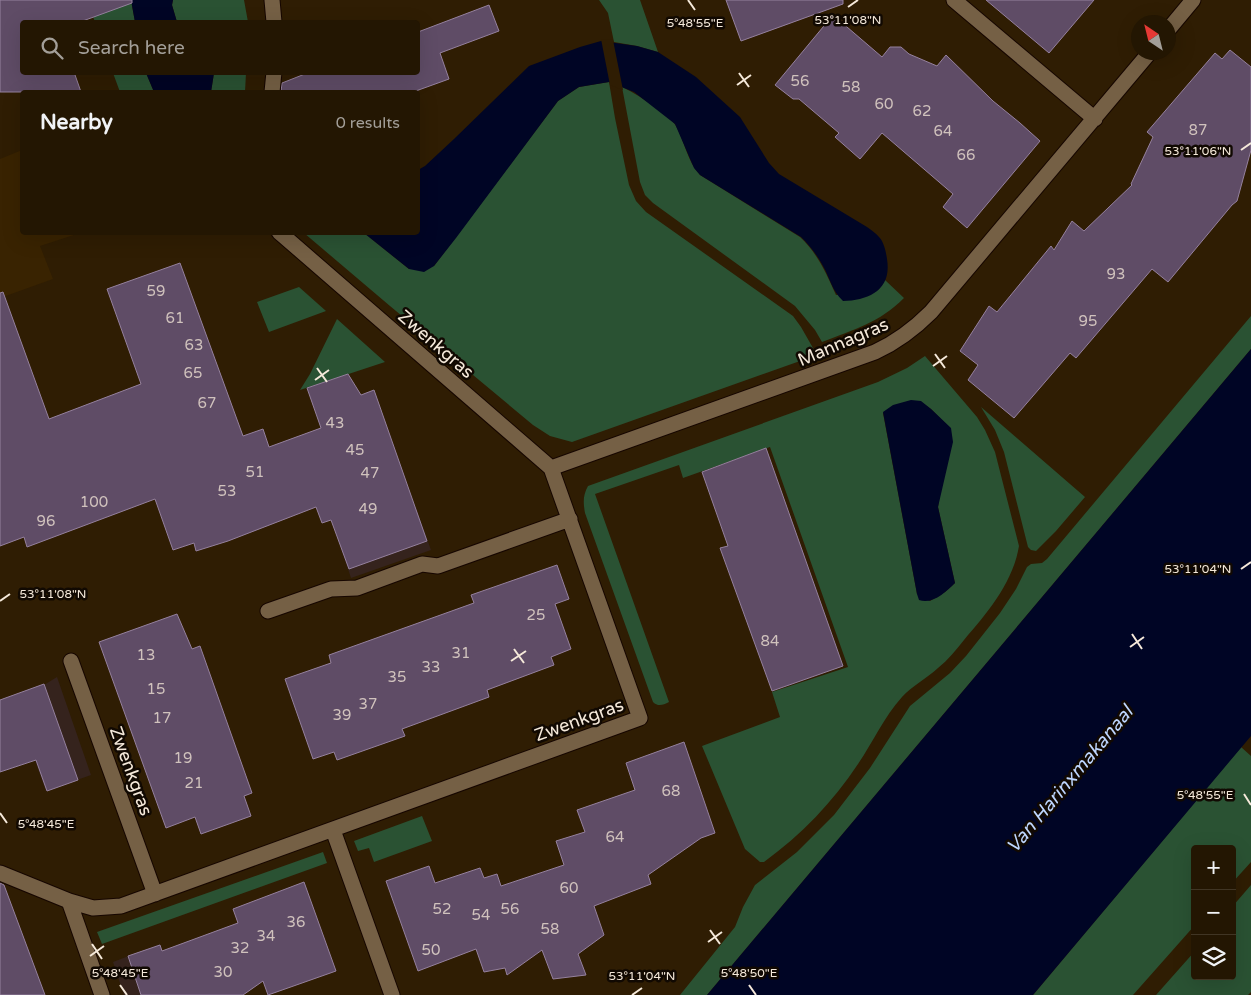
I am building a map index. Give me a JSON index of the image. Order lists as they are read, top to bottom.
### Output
{
  "streets": {
    "street": ["Mannagras", "Zwenkgras"]
  },
  "crossings": [
    ["Mannagras", "Zwenkgras"]
  ],
  "water": ["Van Harinxmakanaal"],
  "house_numbers": [
    "56",
    "58",
    "60",
    "62",
    "87",
    "64",
    "66",
    "93",
    "59",
    "61",
    "95",
    "63",
    "65",
    "67",
    "43",
    "45",
    "51",
    "47",
    "53",
    "100",
    "49",
    "96",
    "25",
    "84",
    "31",
    "13",
    "33",
    "35",
    "15",
    "37",
    "39",
    "17",
    "19",
    "21",
    "68",
    "64",
    "60",
    "52",
    "56",
    "54",
    "36",
    "58",
    "34",
    "32",
    "50",
    "30"
  ],
  "north": "top left",
  "page": {
    "search": "Search here",
    "heading": ["Nearby", "0 results"],
    "map_buttons": ["+", "−"]
  },
  "coordinates": [
    "53°11'08\"N",
    "5°48'55\"E",
    "53°11'06\"N",
    "53°11'04\"N",
    "5°48'45\"E",
    "5°48'50\"E"
  ]
}
